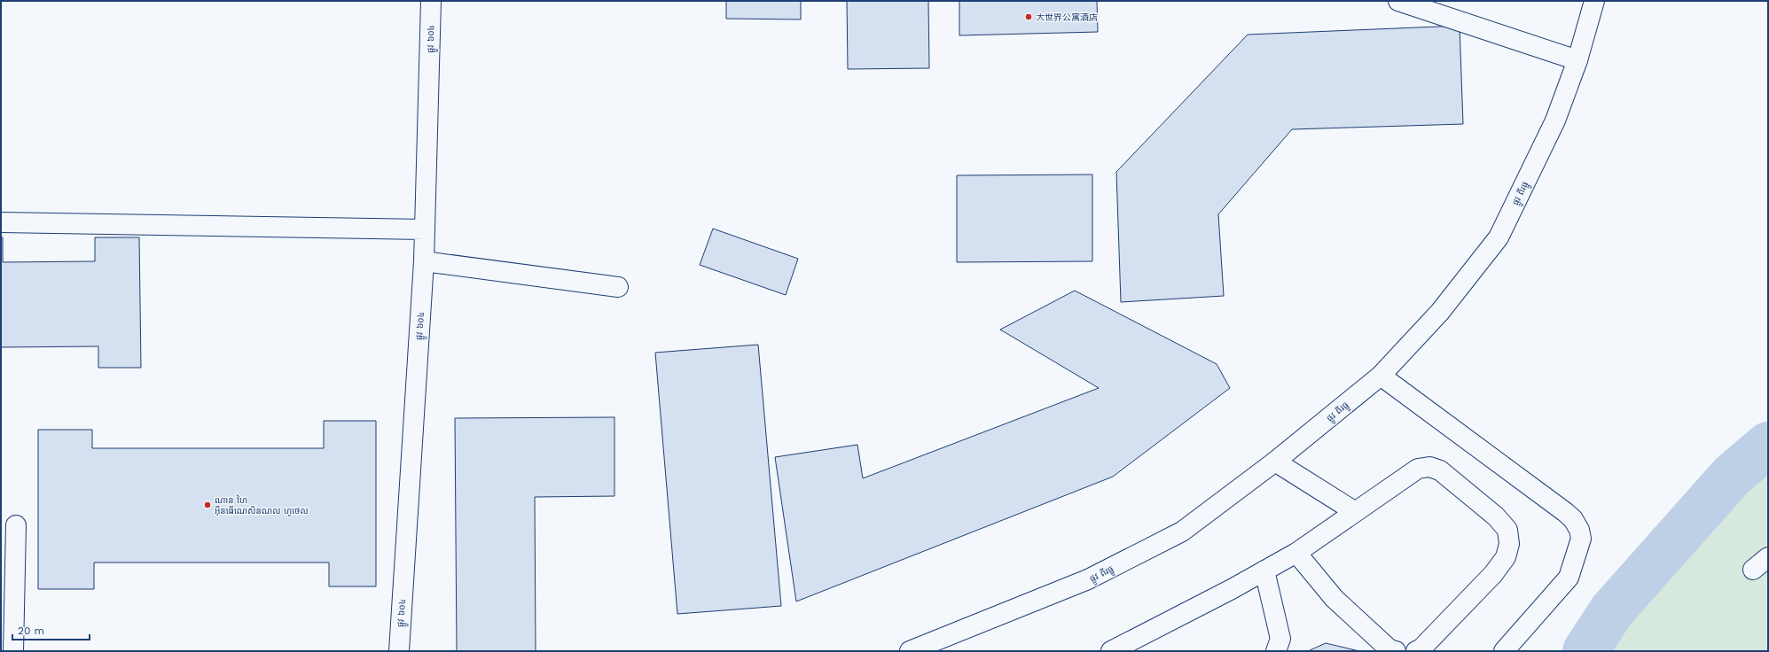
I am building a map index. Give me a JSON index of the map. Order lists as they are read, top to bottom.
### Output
{
  "streets": {
    "street": ["ផ្លូវ ៦០៤", "ផ្លូវ ពីរធ្នូ"]
  },
  "places": ["大世界公寓酒店", "ណាន ហៃ អ៊ីនធើណេសិនណល ហូថេល"],
  "scale_bar": "20 m"
}
